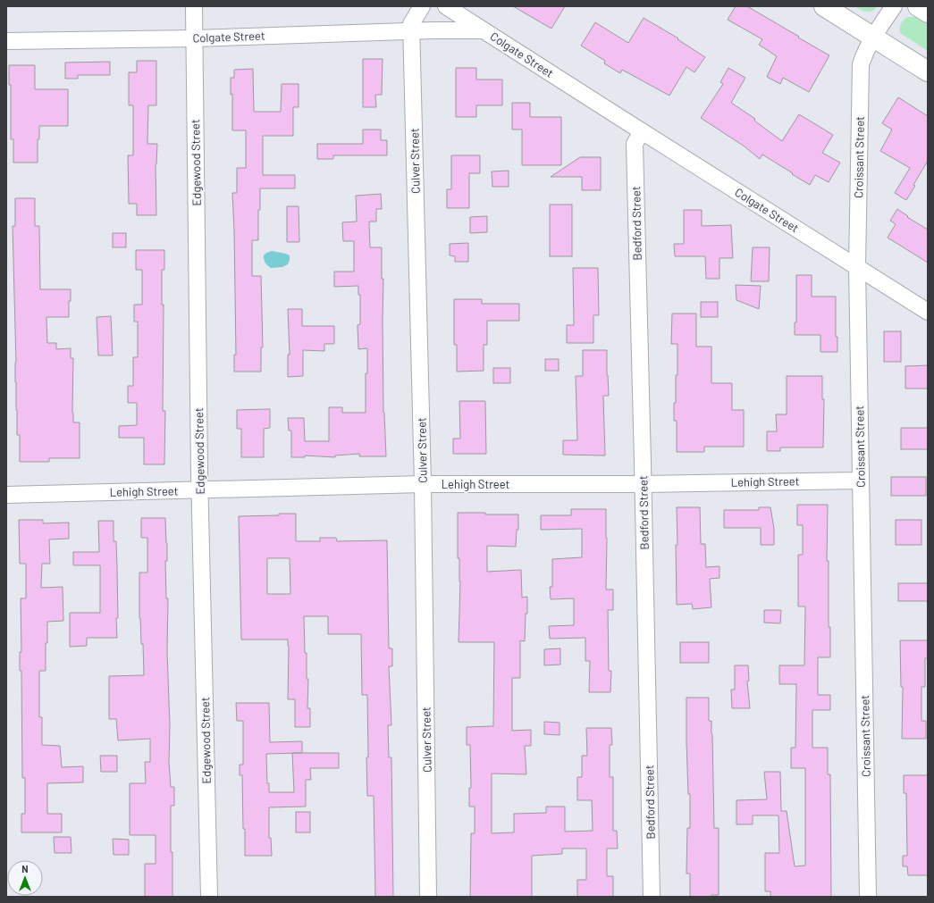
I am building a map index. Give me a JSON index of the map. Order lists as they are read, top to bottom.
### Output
{
  "streets": {
    "street": [
      "Colgate Street",
      "Croissant Street",
      "Culver Street",
      "Edgewood Street",
      "Bedford Street",
      "Lehigh Street"
    ]
  },
  "crossings": [
    ["Colgate Street", "Croissant Street"],
    ["Colgate Street", "Culver Street"],
    ["Colgate Street", "Edgewood Street"],
    ["Colgate Street", "Bedford Street"],
    ["Croissant Street", "Lehigh Street"],
    ["Culver Street", "Lehigh Street"],
    ["Edgewood Street", "Lehigh Street"],
    ["Bedford Street", "Lehigh Street"]
  ],
  "north": "top"
}
